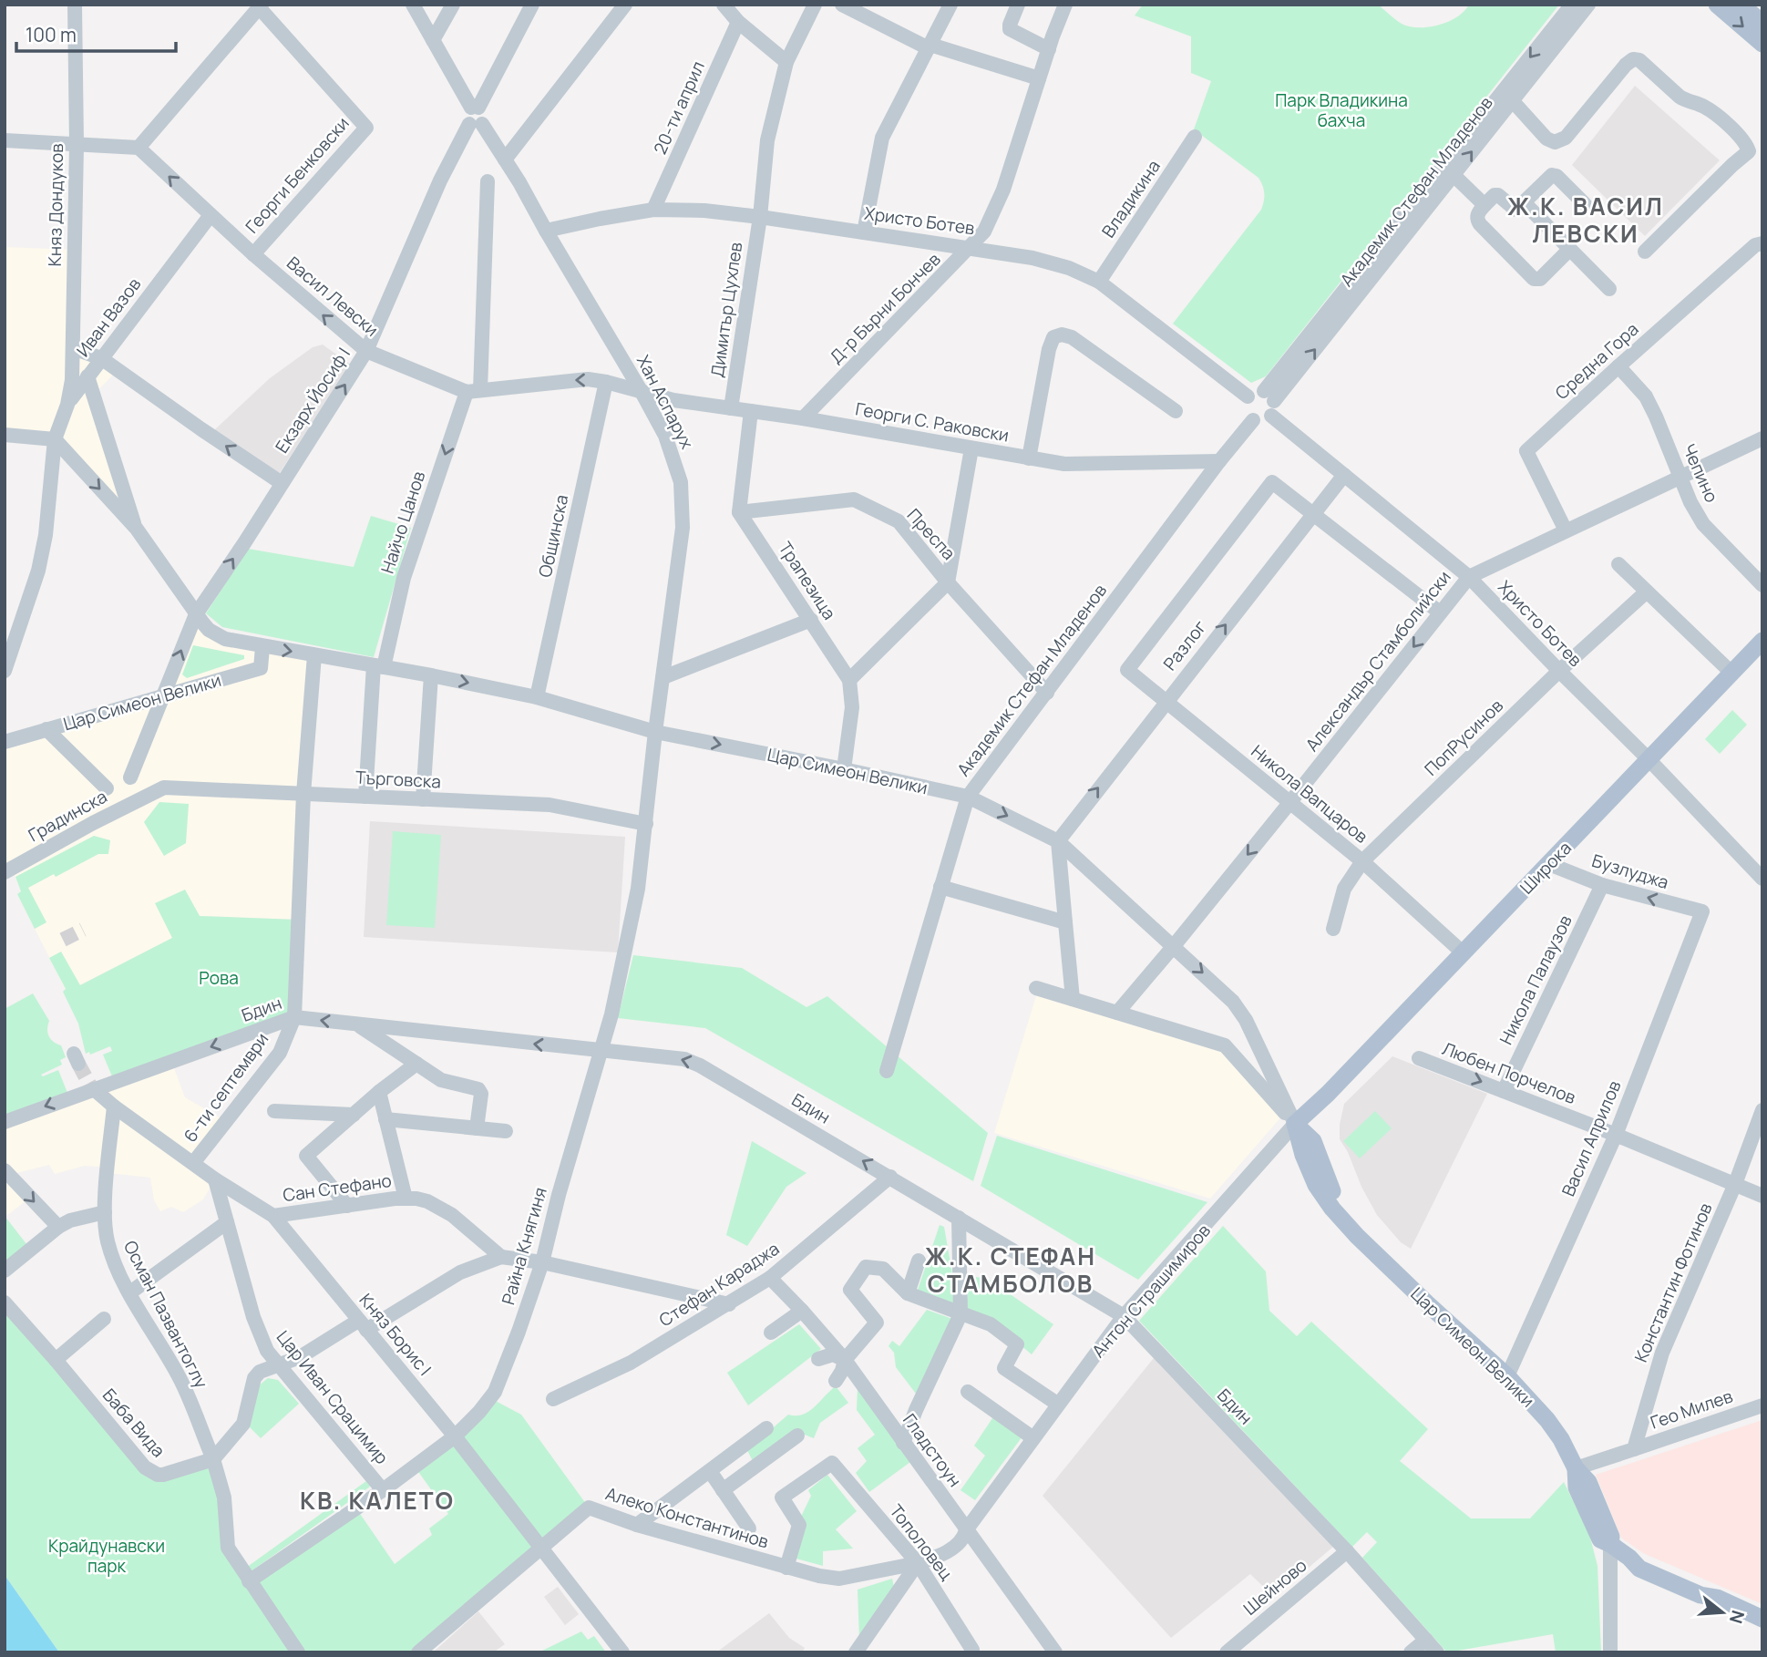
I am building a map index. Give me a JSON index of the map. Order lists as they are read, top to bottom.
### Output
{
  "streets": {
    "main road": ["Цар Симеон Велики", "Широка", "Антон Страшимиров"],
    "street": [
      "20-ти април",
      "Георги Бенковски",
      "Академик Стефан Младенов",
      "Владикина",
      "Княз Дондуков",
      "Христо Ботев",
      "Васил Левски",
      "Д-р Бърни Бончев",
      "Димитър Цухлев",
      "Иван Вазов",
      "Средна Гора",
      "Екзарх Йосиф I",
      "Хан Аспарух",
      "Георги С. Раковски",
      "Чепино",
      "Найчо Цанов",
      "Преспа",
      "Общинска",
      "Трапезица",
      "Разлог",
      "Александър Стамболийски",
      "ПопРусинов",
      "Търговска",
      "Никола Вапцаров",
      "Градинска",
      "Бузлуджа",
      "Никола Палаузов",
      "Бдин",
      "Любен Порчелов",
      "6-ти септември",
      "Васил Априлов",
      "Сан Стефано",
      "Райна Княгиня",
      "Константин Фотинов",
      "Стефан Караджа",
      "Осман Пазвантоглу",
      "Княз Борис I",
      "Цар Иван Срацимир",
      "Гео Милев",
      "Баба Вида",
      "Гладстоун",
      "Алеко Константинов",
      "Тополовец",
      "Шейново"
    ]
  },
  "crossings": [
    ["20-ти април", "Христо Ботев"],
    ["Георги Бенковски", "Васил Левски"],
    ["Академик Стефан Младенов", "Христо Ботев"],
    ["Академик Стефан Младенов", "Георги С. Раковски"],
    ["Академик Стефан Младенов", "Преспа"],
    ["Академик Стефан Младенов", "Цар Симеон Велики"],
    ["Владикина", "Христо Ботев"],
    ["Княз Дондуков", "Иван Вазов"],
    ["Христо Ботев", "Д-р Бърни Бончев"],
    ["Христо Ботев", "Димитър Цухлев"],
    ["Христо Ботев", "Хан Аспарух"],
    ["Христо Ботев", "Разлог"],
    ["Христо Ботев", "Александър Стамболийски"],
    ["Христо Ботев", "ПопРусинов"],
    ["Христо Ботев", "Широка"],
    ["Васил Левски", "Иван Вазов"],
    ["Васил Левски", "Екзарх Йосиф I"],
    ["Васил Левски", "Хан Аспарух"],
    ["Васил Левски", "Георги С. Раковски"],
    ["Васил Левски", "Найчо Цанов"],
    ["Васил Левски", "Общинска"],
    ["Д-р Бърни Бончев", "Георги С. Раковски"],
    ["Димитър Цухлев", "Георги С. Раковски"],
    ["Средна Гора", "Чепино"],
    ["Средна Гора", "Александър Стамболийски"],
    ["Екзарх Йосиф I", "Хан Аспарух"],
    ["Екзарх Йосиф I", "Цар Симеон Велики"],
    ["Хан Аспарух", "Георги С. Раковски"],
    ["Хан Аспарух", "Цар Симеон Велики"],
    ["Хан Аспарух", "Търговска"],
    ["Хан Аспарух", "Райна Княгиня"],
    ["Чепино", "Александър Стамболийски"],
    ["Найчо Цанов", "Цар Симеон Велики"],
    ["Найчо Цанов", "Търговска"],
    ["Преспа", "Трапезица"],
    ["Общинска", "Цар Симеон Велики"],
    ["Трапезица", "Цар Симеон Велики"],
    ["Разлог", "Цар Симеон Велики"],
    ["Разлог", "Никола Вапцаров"],
    ["Александър Стамболийски", "Цар Симеон Велики"],
    ["Александър Стамболийски", "Никола Вапцаров"],
    ["Цар Симеон Велики", "6-ти септември"],
    ["Цар Симеон Велики", "Васил Априлов"],
    ["Цар Симеон Велики", "Антон Страшимиров"],
    ["ПопРусинов", "Никола Вапцаров"],
    ["Търговска", "Градинска"],
    ["Търговска", "6-ти септември"],
    ["Търговска", "Райна Княгиня"],
    ["Никола Вапцаров", "Широка"],
    ["Широка", "Бузлуджа"],
    ["Широка", "Антон Страшимиров"],
    ["Бузлуджа", "Никола Палаузов"],
    ["Бузлуджа", "Васил Априлов"],
    ["Никола Палаузов", "Любен Порчелов"],
    ["Бдин", "6-ти септември"],
    ["Бдин", "Райна Княгиня"],
    ["Бдин", "Стефан Караджа"],
    ["Бдин", "Антон Страшимиров"],
    ["Бдин", "Княз Борис I"],
    ["Бдин", "Шейново"],
    ["Любен Порчелов", "Васил Априлов"],
    ["Любен Порчелов", "Константин Фотинов"],
    ["6-ти септември", "Княз Борис I"],
    ["Сан Стефано", "Княз Борис I"],
    ["Райна Княгиня", "Княз Борис I"],
    ["Константин Фотинов", "Гео Милев"],
    ["Стефан Караджа", "Гладстоун"],
    ["Антон Страшимиров", "Гладстоун"],
    ["Антон Страшимиров", "Алеко Константинов"],
    ["Антон Страшимиров", "Тополовец"],
    ["Осман Пазвантоглу", "Княз Борис I"],
    ["Осман Пазвантоглу", "Баба Вида"],
    ["Княз Борис I", "Цар Иван Срацимир"],
    ["Княз Борис I", "Алеко Константинов"],
    ["Алеко Константинов", "Тополовец"]
  ],
  "one_way": [
    "Васил Левски",
    "Екзарх Йосиф I",
    "Найчо Цанов",
    "Разлог",
    "Александър Стамболийски",
    "Бузлуджа",
    "Бдин"
  ],
  "districts": ["Ж.К. ВАСИЛ ЛЕВСКИ", "Ж.К. СТЕФАН СТАМБОЛОВ", "КВ. КАЛЕТО"],
  "parks": ["Парк Владикина бахча", "Рова", "Крайдунавски парк"],
  "scale_bar": "100 m",
  "north": "right"
}
